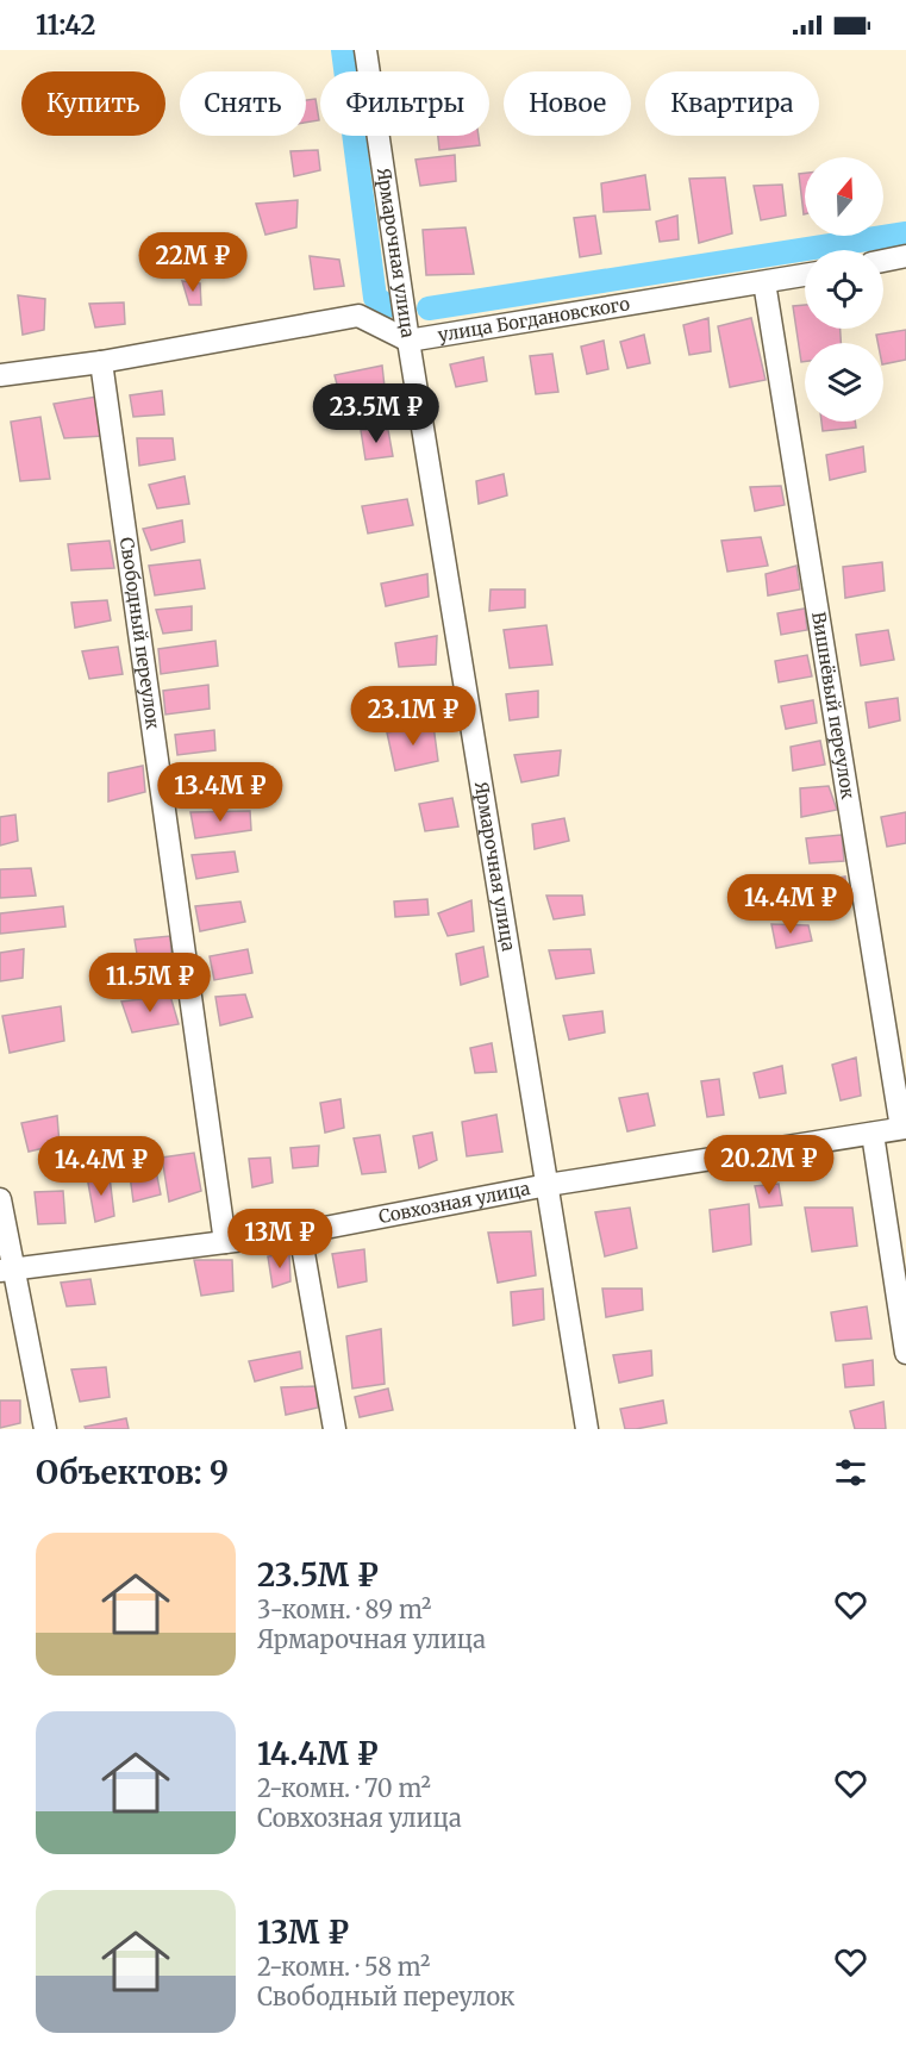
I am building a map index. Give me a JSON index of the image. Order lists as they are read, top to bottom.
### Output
{
  "streets": {
    "street": [
      "Ярмарочная улица",
      "улица Богдановского",
      "Свободный переулок",
      "Вишнёвый переулок",
      "Совхозная улица"
    ]
  },
  "crossings": [
    ["Ярмарочная улица", "улица Богдановского"],
    ["Ярмарочная улица", "Совхозная улица"],
    ["улица Богдановского", "Вишнёвый переулок"],
    ["Свободный переулок", "Совхозная улица"],
    ["Вишнёвый переулок", "Совхозная улица"]
  ],
  "north": "top",
  "page": {
    "status": "11:42",
    "chip": [
      "Купить",
      "Снять",
      "Фильтры",
      "Новое",
      "Квартира"
    ],
    "price": [
      "22M ₽",
      "23.5M ₽",
      "23.1M ₽",
      "13.4M ₽",
      "14.4M ₽",
      "11.5M ₽",
      "20.2M ₽",
      "14.4M ₽",
      "13M ₽"
    ],
    "heading": "Объектов: 9",
    "list": [
      {
        "name": "23.5M ₽",
        "note": "3-комн. · 89 m² · Ярмарочная улица"
      },
      {
        "name": "14.4M ₽",
        "note": "2-комн. · 70 m² · Совхозная улица"
      },
      {
        "name": "13M ₽",
        "note": "2-комн. · 58 m² · Свободный переулок"
      }
    ]
  }
}
